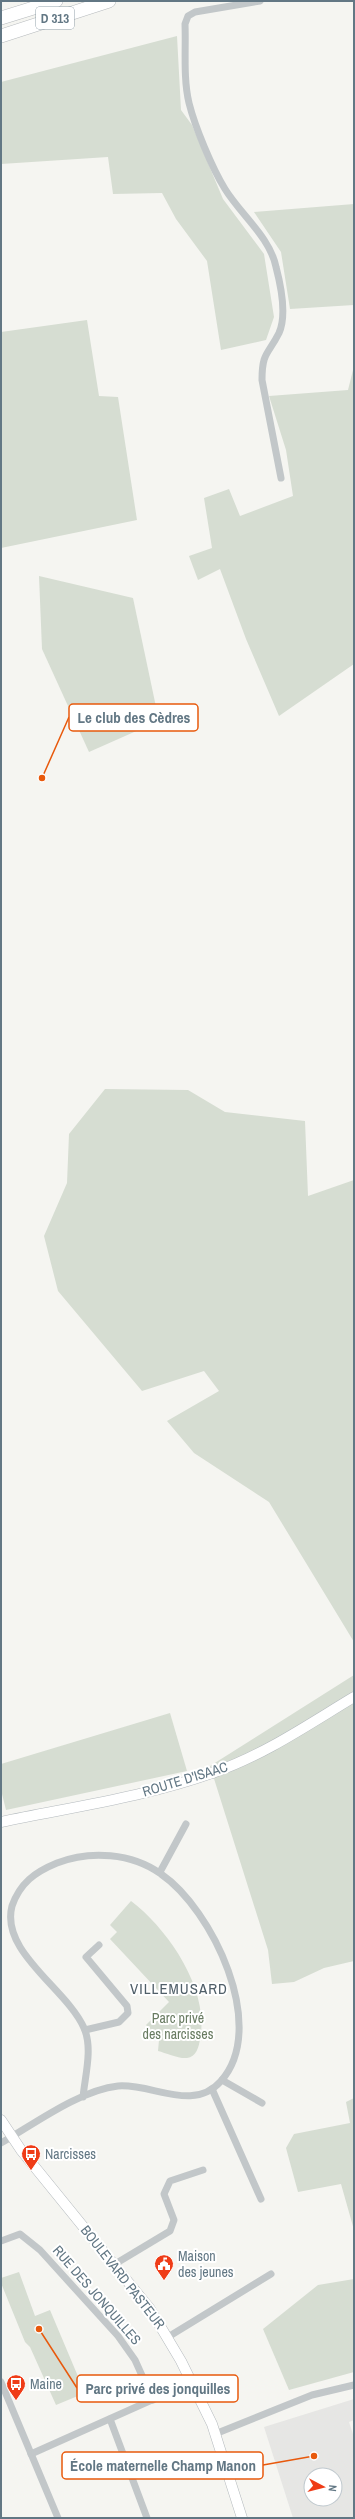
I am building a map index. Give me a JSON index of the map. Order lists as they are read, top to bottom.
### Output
{
  "streets": {
    "highway": ["D 313"],
    "street": ["ROUTE D'ISAAC", "BOULEVARD PASTEUR", "RUE DES JONQUILLES"]
  },
  "districts": ["VILLEMUSARD"],
  "parks": ["Parc privé des narcisses"],
  "places": {
    "other": ["Le club des Cèdres", "Parc privé des jonquilles", "École maternelle Champ Manon"],
    "bus stop": ["Narcisses", "Maine"],
    "public building": ["Maison des jeunes"]
  },
  "north": "right"
}
